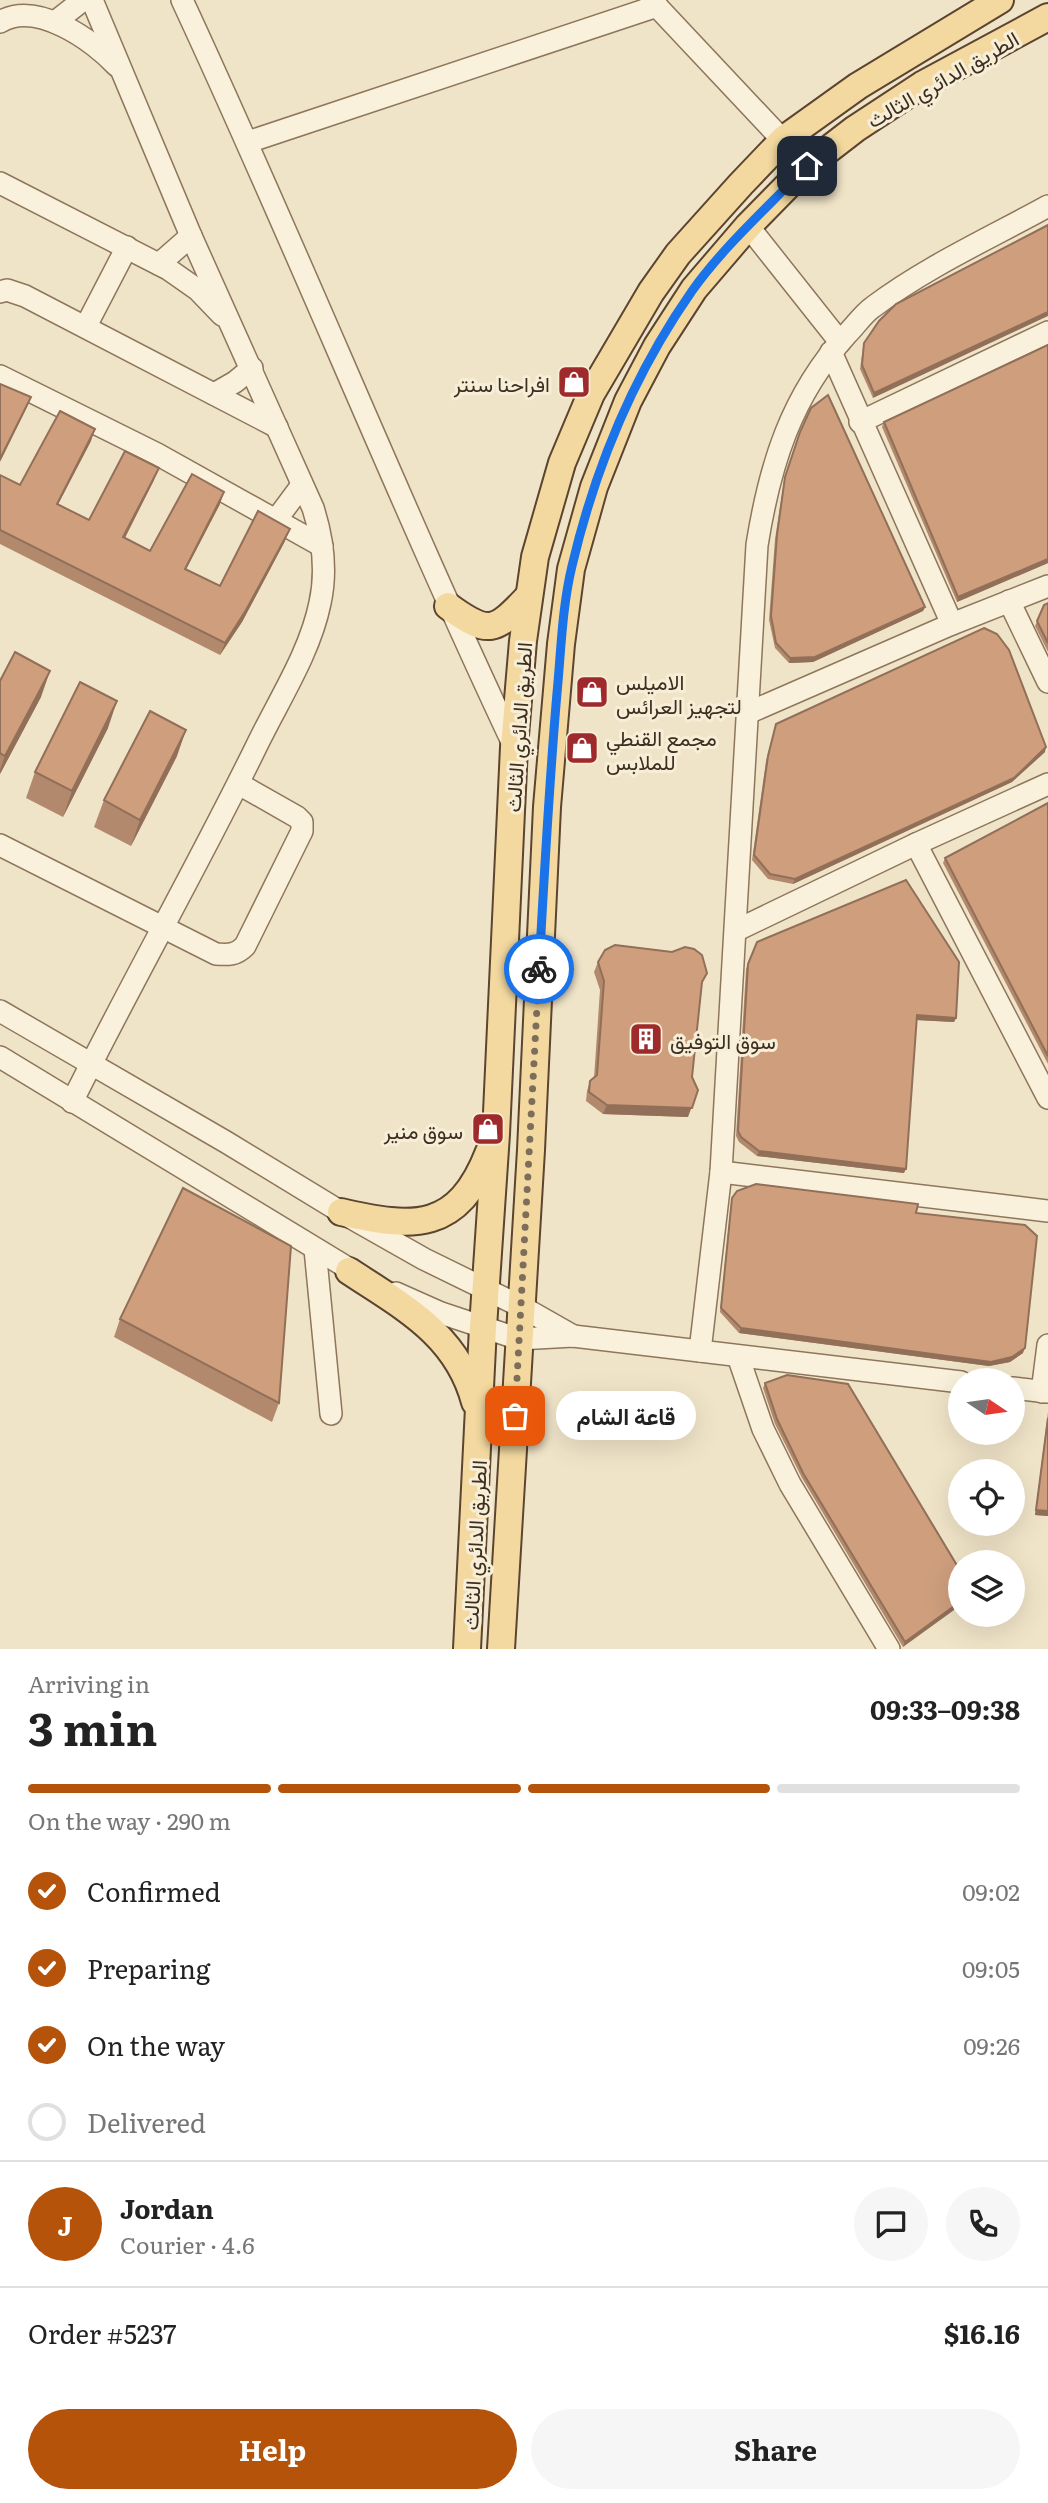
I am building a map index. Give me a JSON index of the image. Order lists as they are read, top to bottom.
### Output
{
  "streets": {
    "main road": ["الطريق الدائري الثالث"]
  },
  "places": {
    "shop": [
      "افراحنا سنتر",
      "الاميلس لتجهيز العرائس",
      "مجمع القنطي للملابس",
      "سوق منير"
    ],
    "building": ["سوق التوفيق"],
    "other": ["قاعة الشام"]
  },
  "north": "right",
  "page": {
    "bubble": "قاعة الشام",
    "heading": ["3 min", "Arriving in", "09:33–09:38"],
    "panel": [
      "Jordan",
      "Courier · 4.6",
      "Order #5237",
      "$16.16"
    ],
    "bar": "On the way · 290 m",
    "list": [
      ["Confirmed", "09:02"],
      ["Preparing", "09:05"],
      ["On the way", "09:26"],
      "Delivered"
    ],
    "round": "J",
    "buttons": ["Help", "Share"]
  }
}
